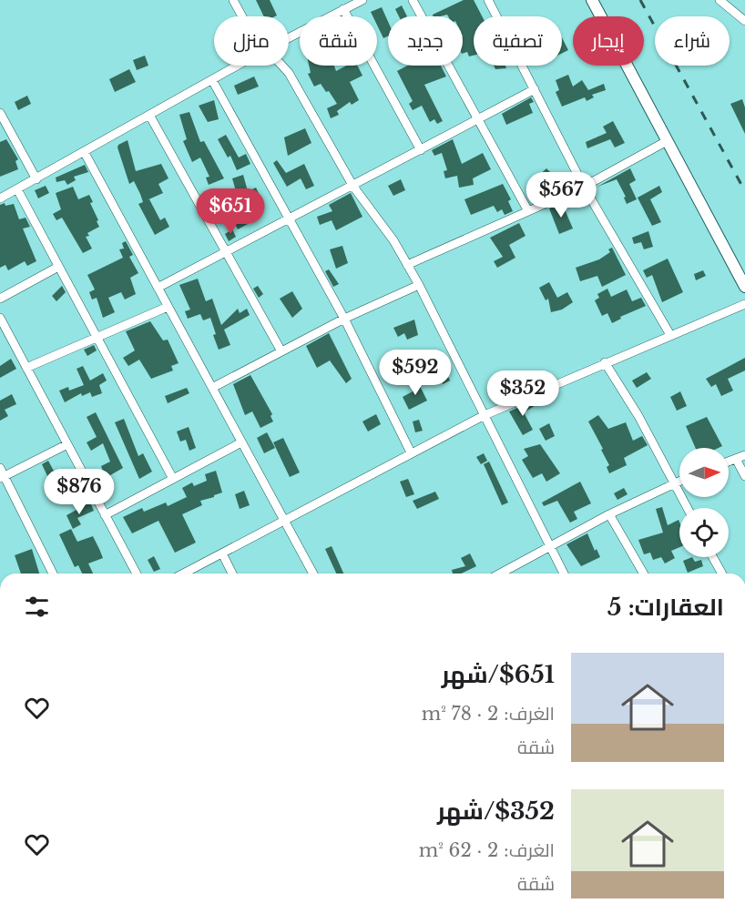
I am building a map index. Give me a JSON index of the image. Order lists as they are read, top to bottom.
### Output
{
  "north": "right",
  "page": {
    "chip": [
      "شراء",
      "إيجار",
      "تصفية",
      "جديد",
      "شقة",
      "منزل"
    ],
    "price": [
      "$567",
      "$651",
      "$592",
      "$352",
      "$876"
    ],
    "heading": "العقارات: 5",
    "list": [
      {
        "name": "$651/شهر",
        "note": "الغرف: 2 · 78 m² · شقة"
      },
      {
        "name": "$352/شهر",
        "note": "الغرف: 2 · 62 m² · شقة"
      }
    ]
  }
}
